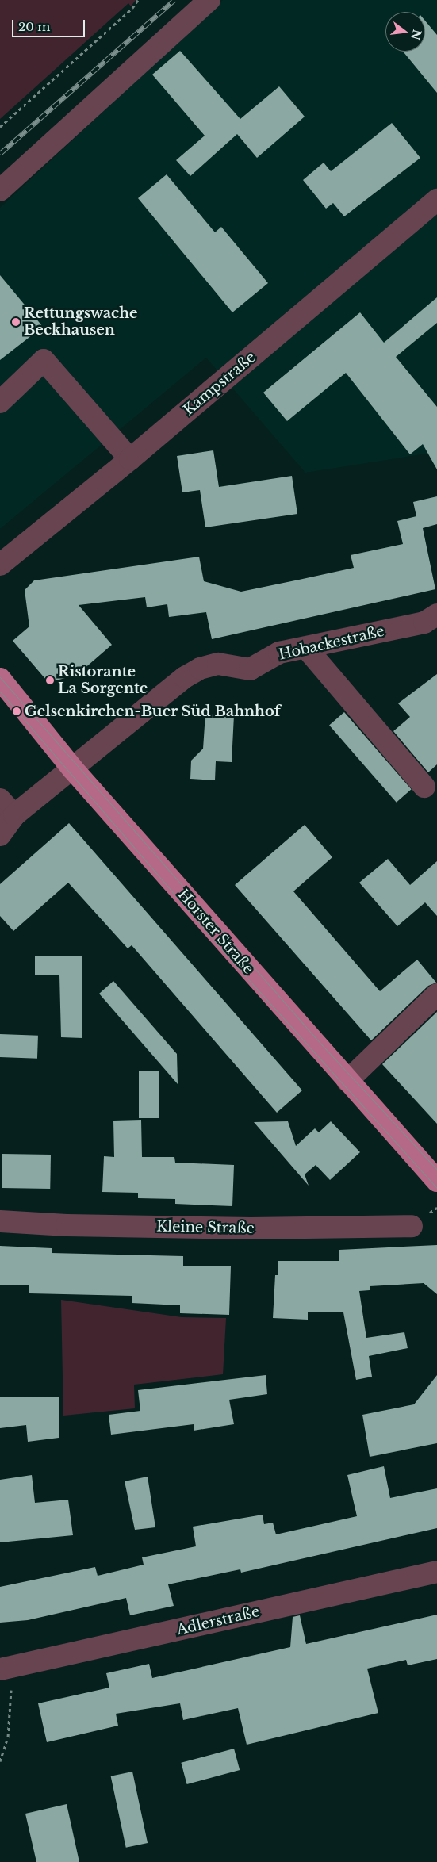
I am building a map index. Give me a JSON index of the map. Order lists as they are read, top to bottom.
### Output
{
  "streets": {
    "main road": ["Horster Straße"],
    "street": [
      "Kampstraße",
      "Hobackestraße",
      "Kleine Straße",
      "Adlerstraße"
    ]
  },
  "crossings": [
    ["Hobackestraße", "Horster Straße"]
  ],
  "places": ["Rettungswache Beckhausen", "Ristorante La Sorgente", "Gelsenkirchen-Buer Süd Bahnhof"],
  "scale_bar": "20 m",
  "north": "right"
}
